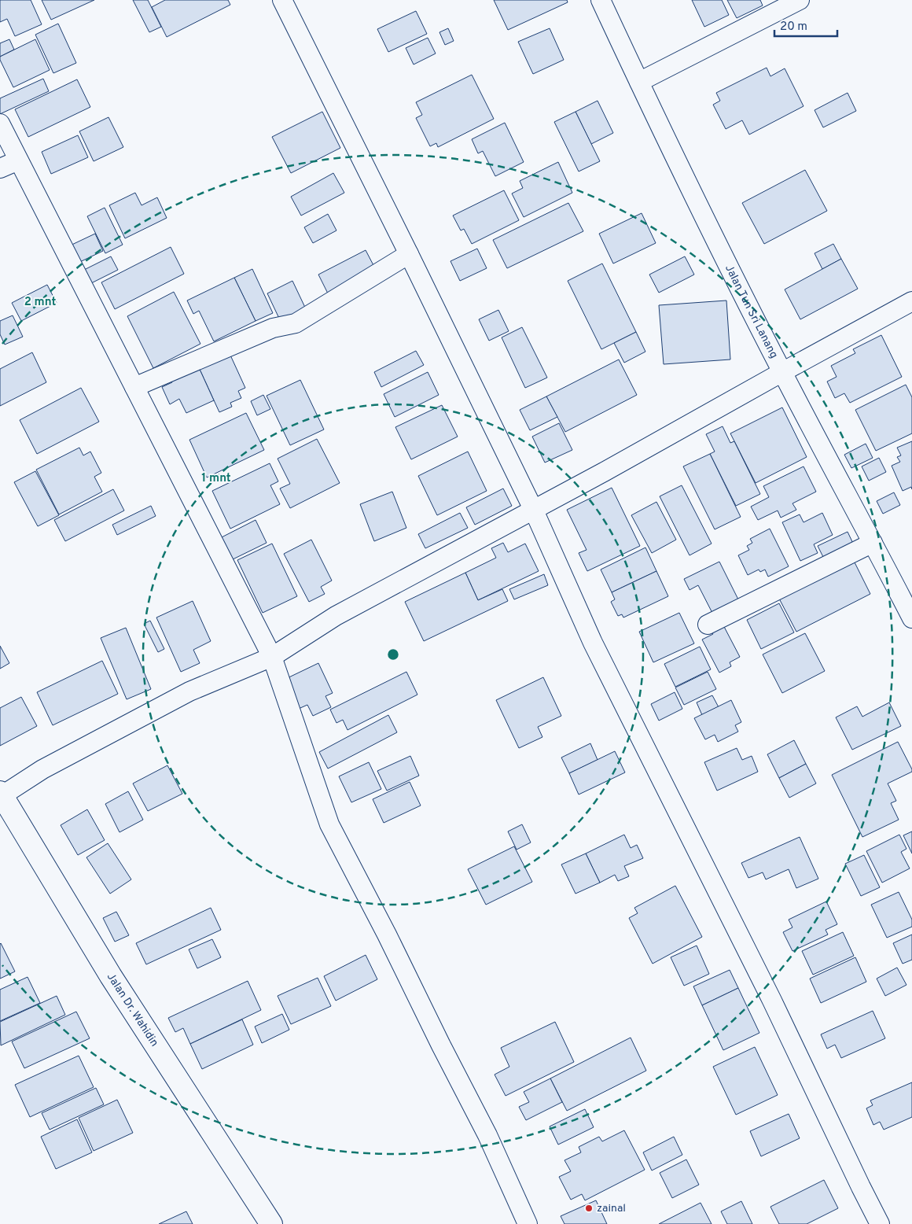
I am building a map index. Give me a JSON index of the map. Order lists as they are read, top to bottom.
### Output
{
  "streets": {
    "main road": ["Jalan Dr. Wahidin"],
    "street": ["Jalan Tun Sri Lanang"]
  },
  "places": ["zainal"],
  "scale_bar": "20 m",
  "rings": ["2 mnt", "1 mnt"]
}
